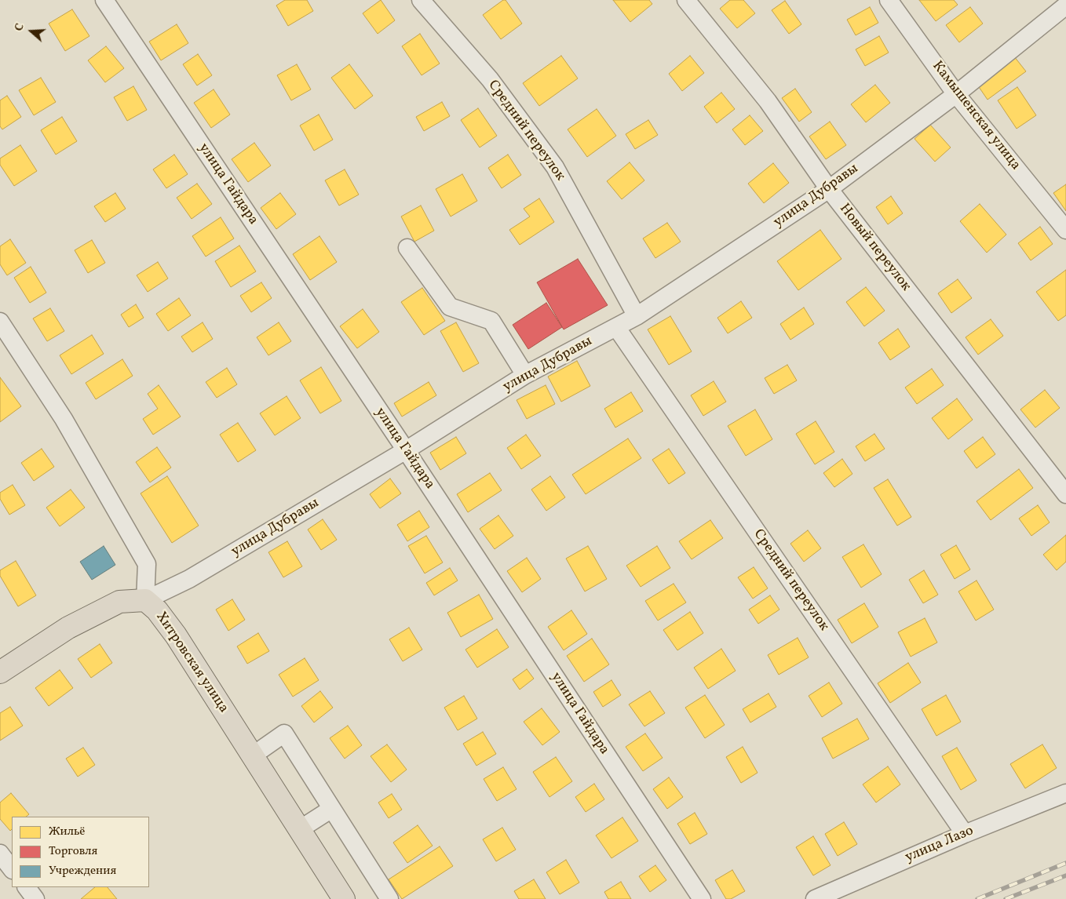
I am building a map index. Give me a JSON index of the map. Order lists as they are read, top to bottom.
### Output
{
  "streets": {
    "main road": ["улица Дубравы", "Хитровская улица"],
    "street": [
      "Камышенская улица",
      "Средний переулок",
      "улица Гайдара",
      "Новый переулок",
      "улица Лазо"
    ]
  },
  "crossings": [
    ["Камышенская улица", "улица Дубравы"],
    ["Средний переулок", "улица Дубравы"],
    ["Средний переулок", "улица Лазо"],
    ["улица Гайдара", "улица Дубравы"],
    ["улица Дубравы", "Новый переулок"],
    ["улица Дубравы", "Хитровская улица"]
  ],
  "legend": ["Жильё", "Торговля", "Учреждения"],
  "north": "left"
}
